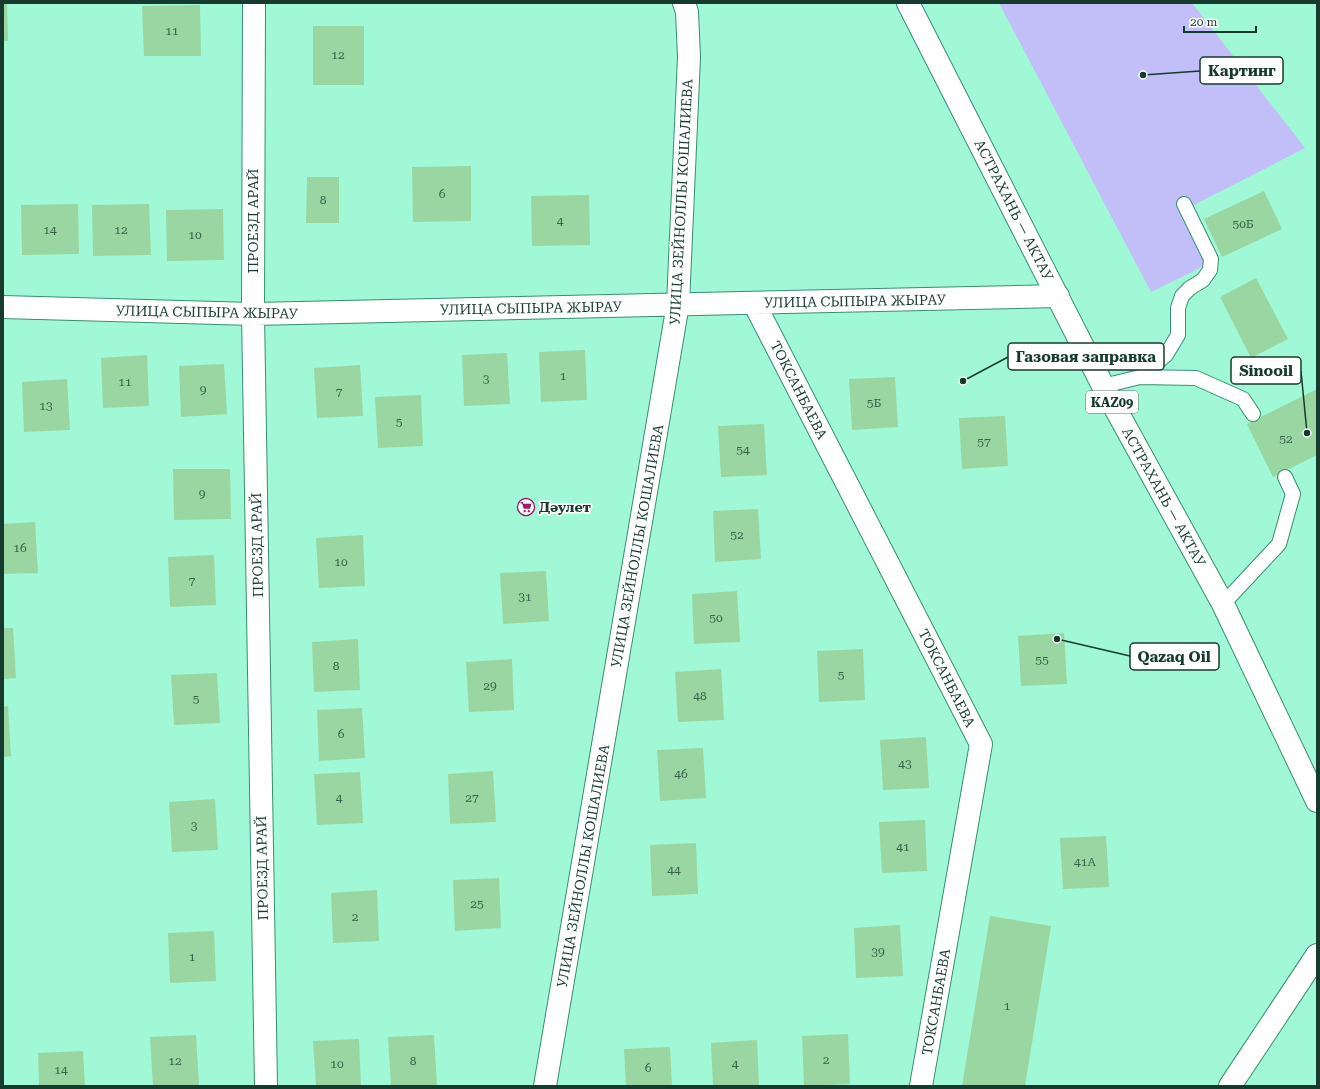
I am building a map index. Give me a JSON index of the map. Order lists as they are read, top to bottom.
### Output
{
  "streets": {
    "main road": [
      "УЛИЦА ЗЕЙНОЛЛЫ КОШАЛИЕВА",
      "АСТРАХАНЬ — АКТАУ",
      "ПРОЕЗД АРАЙ",
      "УЛИЦА СЫПЫРА ЖЫРАУ",
      "ТОКСАНБАЕВА",
      "KAZ09"
    ]
  },
  "crossings": [
    ["УЛИЦА ЗЕЙНОЛЛЫ КОШАЛИЕВА", "УЛИЦА СЫПЫРА ЖЫРАУ"],
    ["АСТРАХАНЬ — АКТАУ", "УЛИЦА СЫПЫРА ЖЫРАУ"],
    ["ПРОЕЗД АРАЙ", "УЛИЦА СЫПЫРА ЖЫРАУ"],
    ["УЛИЦА СЫПЫРА ЖЫРАУ", "ТОКСАНБАЕВА"]
  ],
  "places": {
    "other": [
      "Картинг",
      "Газовая заправка",
      "Sinooil",
      "Qazaq Oil"
    ],
    "supermarket": ["Дәулет"]
  },
  "house_numbers": [
    "11",
    "12",
    "6",
    "8",
    "4",
    "50Б",
    "14",
    "12",
    "10",
    "1",
    "3",
    "11",
    "9",
    "7",
    "5Б",
    "13",
    "5",
    "52",
    "57",
    "54",
    "9",
    "52",
    "16",
    "10",
    "7",
    "31",
    "50",
    "55",
    "8",
    "5",
    "29",
    "48",
    "5",
    "6",
    "43",
    "46",
    "4",
    "27",
    "3",
    "41",
    "41А",
    "44",
    "25",
    "2",
    "39",
    "1",
    "1",
    "2",
    "12",
    "8",
    "10",
    "4",
    "6",
    "14"
  ],
  "scale_bar": "20 m"
}
